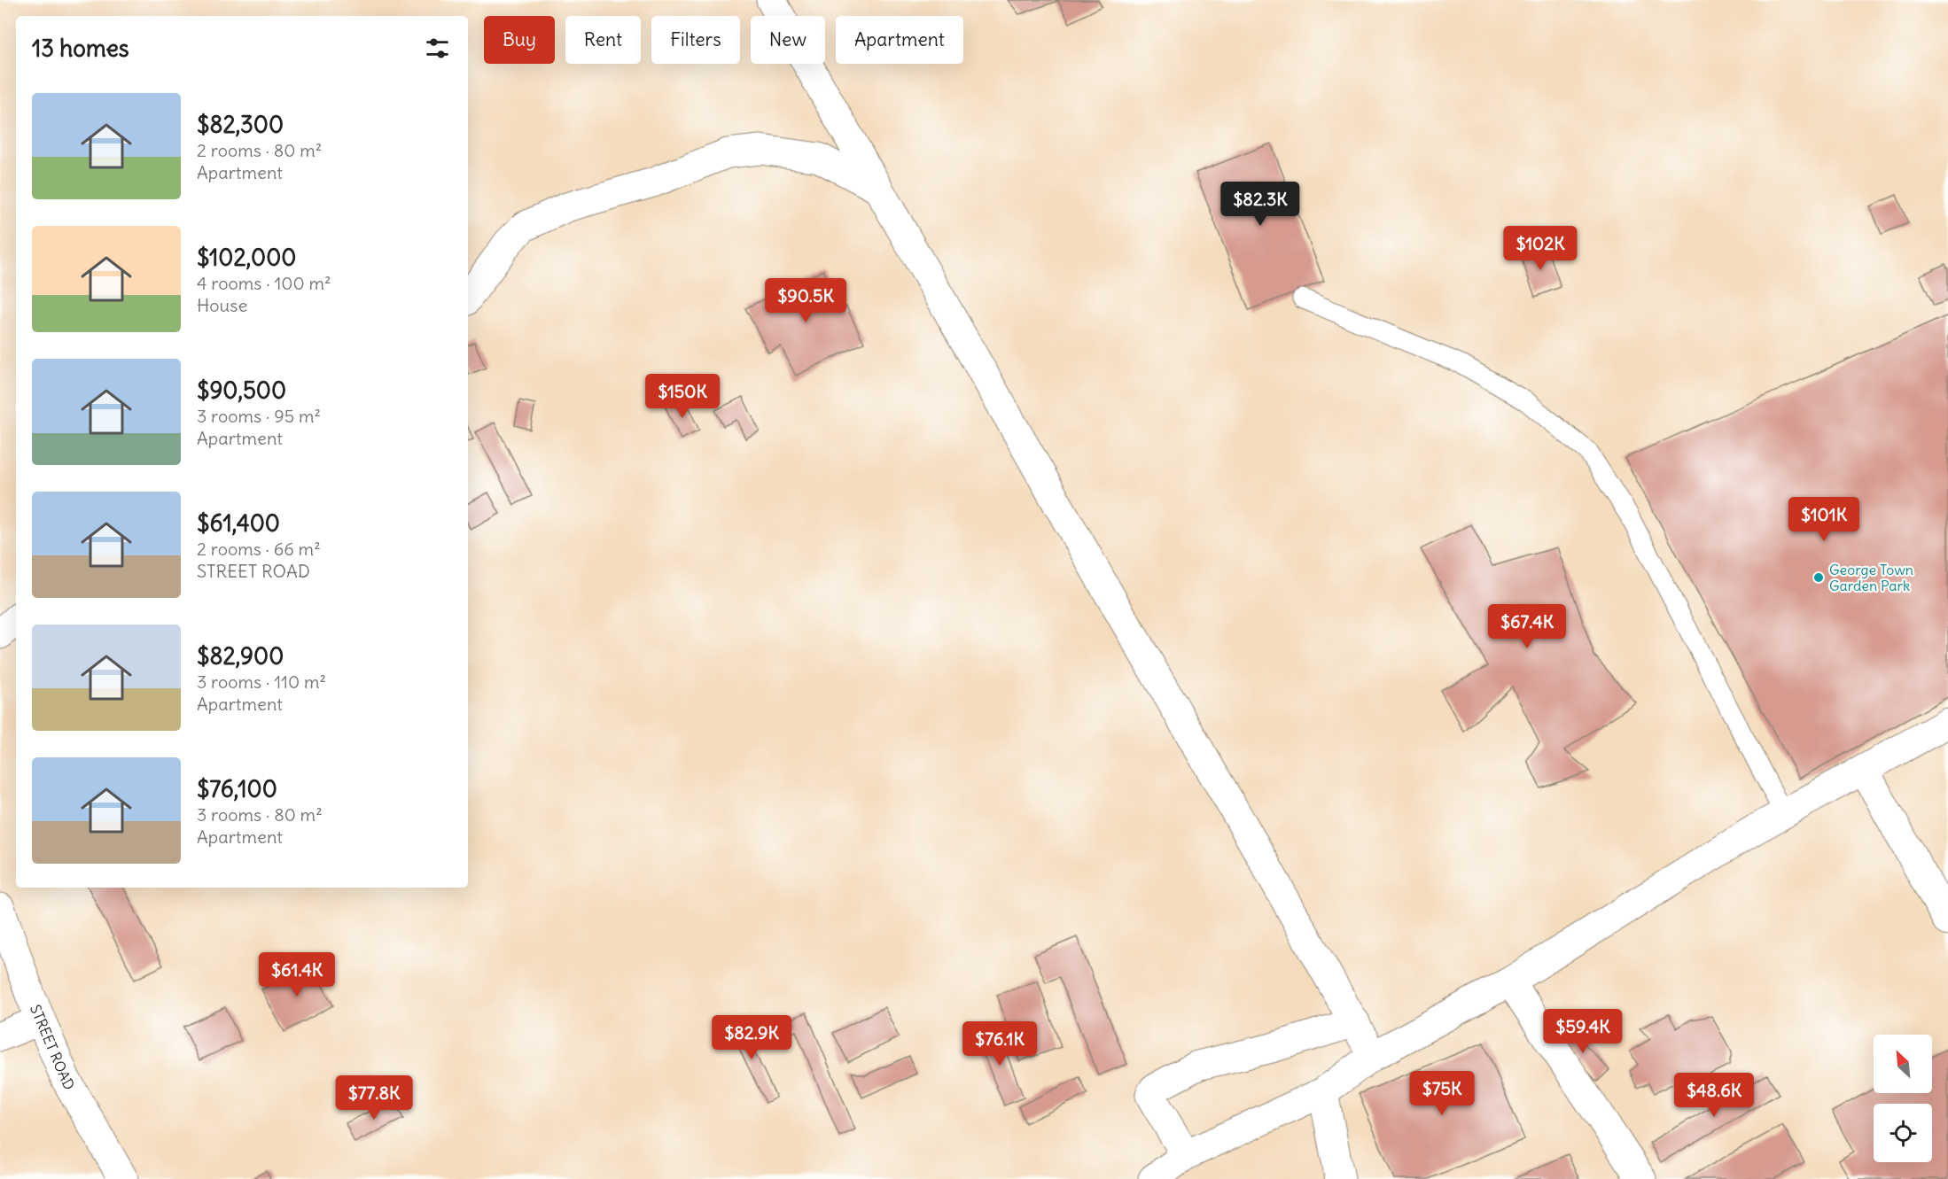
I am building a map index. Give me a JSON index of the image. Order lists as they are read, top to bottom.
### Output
{
  "streets": {
    "street": ["STREET ROAD"]
  },
  "places": ["George Town Garden Park"],
  "north": "top left",
  "page": {
    "chip": [
      "Buy",
      "Rent",
      "Filters",
      "New",
      "Apartment"
    ],
    "heading": "13 homes",
    "list": [
      {
        "name": "$82,300",
        "note": "2 rooms · 80 m² · Apartment"
      },
      {
        "name": "$102,000",
        "note": "4 rooms · 100 m² · House"
      },
      {
        "name": "$90,500",
        "note": "3 rooms · 95 m² · Apartment"
      },
      {
        "name": "$61,400",
        "note": "2 rooms · 66 m² · STREET ROAD"
      },
      {
        "name": "$82,900",
        "note": "3 rooms · 110 m² · Apartment"
      },
      {
        "name": "$76,100",
        "note": "3 rooms · 80 m² · Apartment"
      }
    ],
    "price": [
      "$82.3K",
      "$102K",
      "$90.5K",
      "$150K",
      "$101K",
      "$67.4K",
      "$61.4K",
      "$59.4K",
      "$82.9K",
      "$76.1K",
      "$75K",
      "$48.6K",
      "$77.8K"
    ]
  }
}
